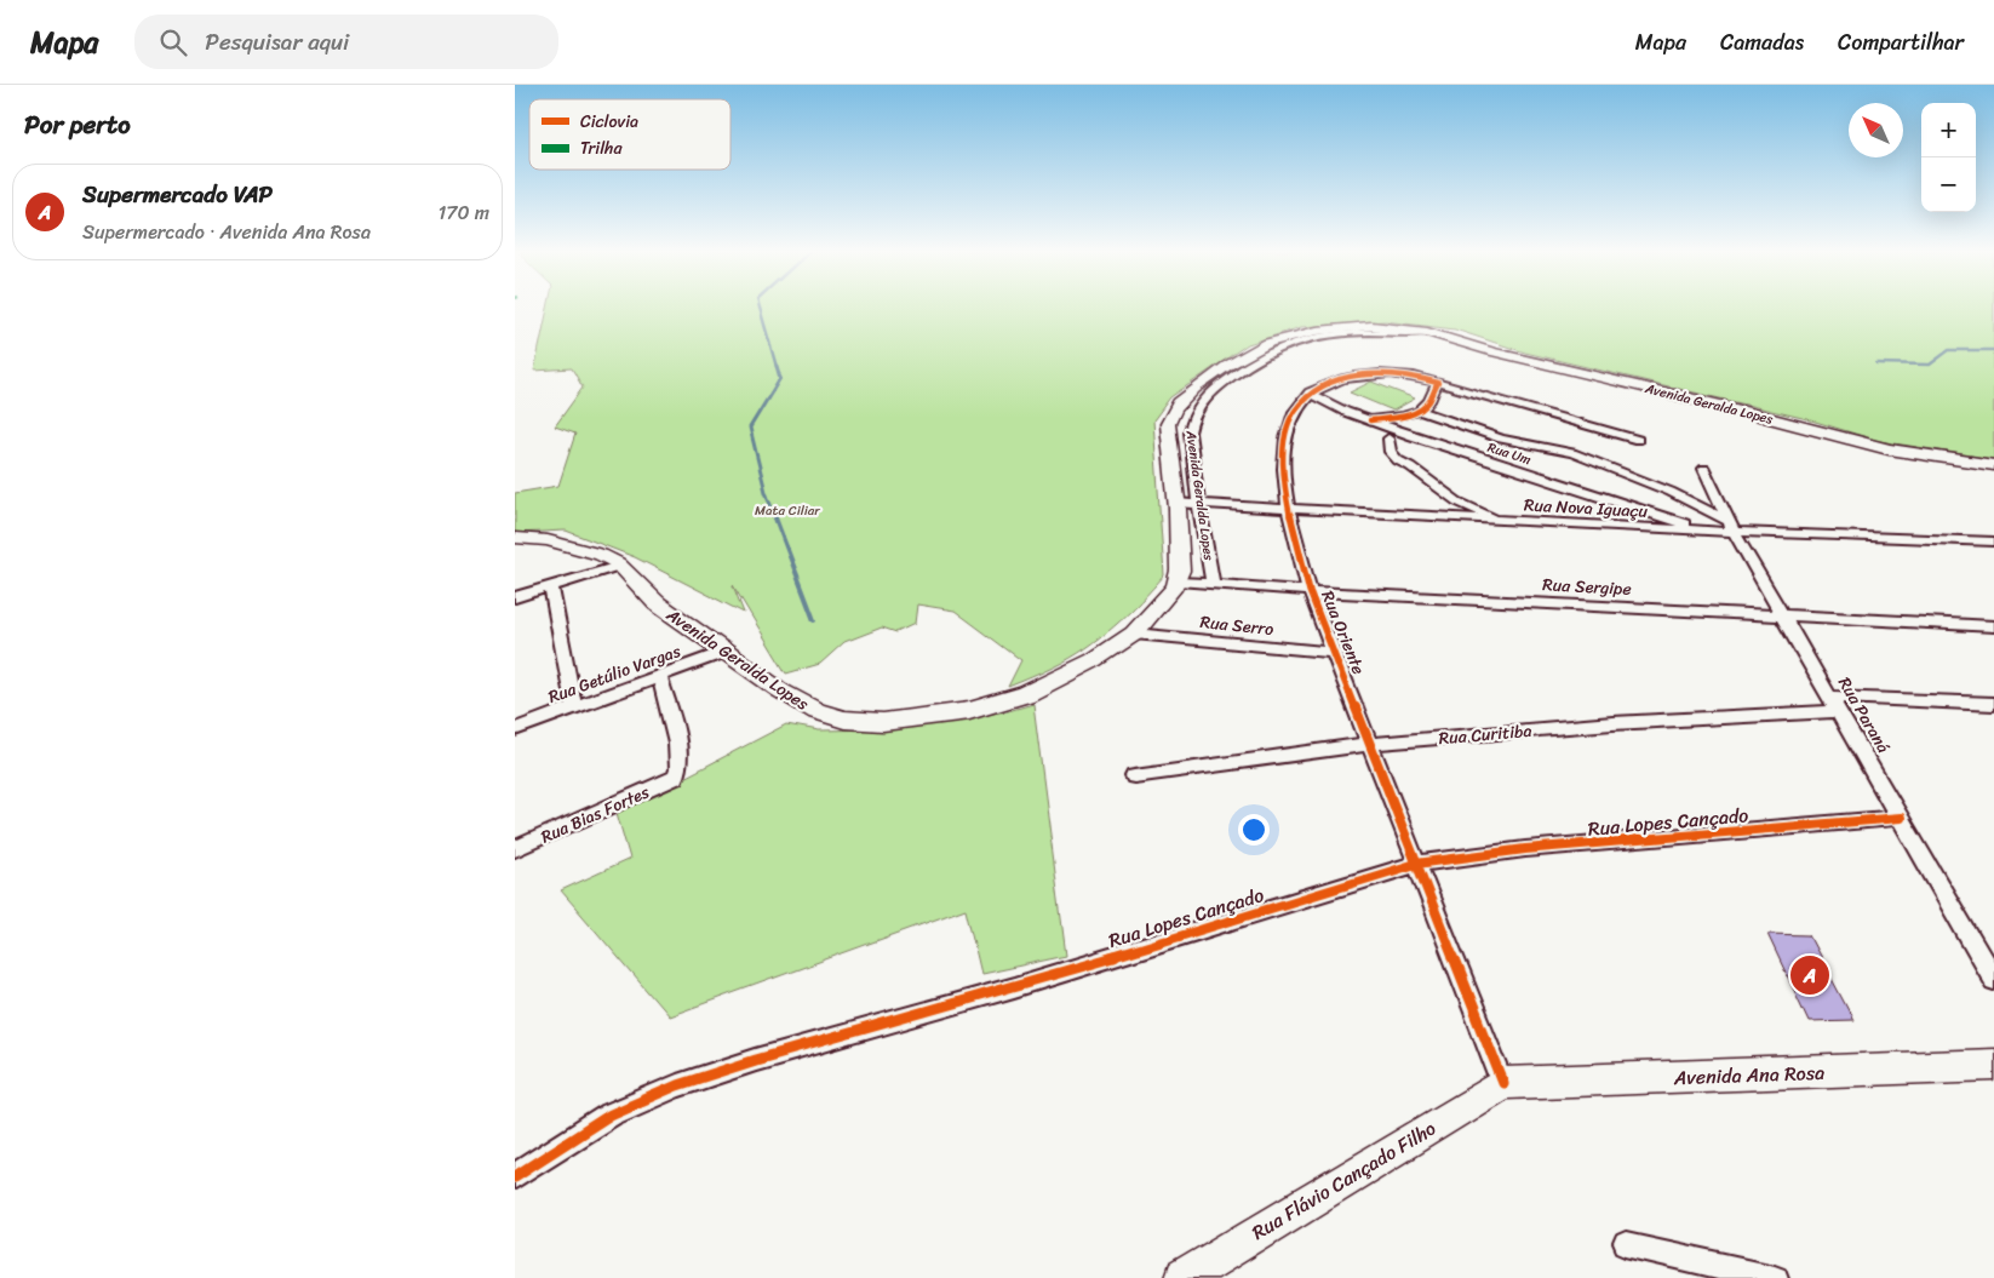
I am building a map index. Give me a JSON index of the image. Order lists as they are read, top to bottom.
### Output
{
  "streets": {
    "main road": ["Avenida Geralda Lopes", "Avenida Ana Rosa", "Rua Flávio Cançado Filho"],
    "street": [
      "Rua Um",
      "Rua Nova Iguaçu",
      "Rua Sergipe",
      "Rua Serro",
      "Rua Oriente",
      "Rua Getúlio Vargas",
      "Rua Paraná",
      "Rua Curitiba",
      "Rua Bias Fortes",
      "Rua Lopes Cançado"
    ]
  },
  "crossings": [
    ["Avenida Geralda Lopes", "Rua Nova Iguaçu"],
    ["Avenida Geralda Lopes", "Rua Sergipe"],
    ["Avenida Geralda Lopes", "Rua Serro"],
    ["Avenida Geralda Lopes", "Rua Getúlio Vargas"],
    ["Rua Um", "Rua Nova Iguaçu"],
    ["Rua Um", "Rua Oriente"],
    ["Rua Nova Iguaçu", "Rua Oriente"],
    ["Rua Nova Iguaçu", "Rua Paraná"],
    ["Rua Sergipe", "Rua Oriente"],
    ["Rua Sergipe", "Rua Paraná"],
    ["Rua Serro", "Rua Oriente"],
    ["Rua Oriente", "Rua Curitiba"],
    ["Rua Oriente", "Rua Lopes Cançado"],
    ["Rua Oriente", "Avenida Ana Rosa"],
    ["Rua Oriente", "Rua Flávio Cançado Filho"],
    ["Rua Getúlio Vargas", "Rua Bias Fortes"],
    ["Rua Paraná", "Rua Curitiba"],
    ["Rua Paraná", "Rua Lopes Cançado"],
    ["Avenida Ana Rosa", "Rua Flávio Cançado Filho"]
  ],
  "parks": ["Mata Ciliar"],
  "legend": ["Ciclovia", "Trilha"],
  "north": "top left",
  "page": {
    "header": "Mapa",
    "search": "Pesquisar aqui",
    "nav": ["Mapa", "Camadas", "Compartilhar"],
    "heading": "Por perto",
    "map_buttons": ["+", "−"],
    "list": [
      {
        "mark": "A",
        "name": "Supermercado VAP",
        "note": "Supermercado · Avenida Ana Rosa",
        "value": "170 m"
      }
    ],
    "pins": "A"
  }
}
